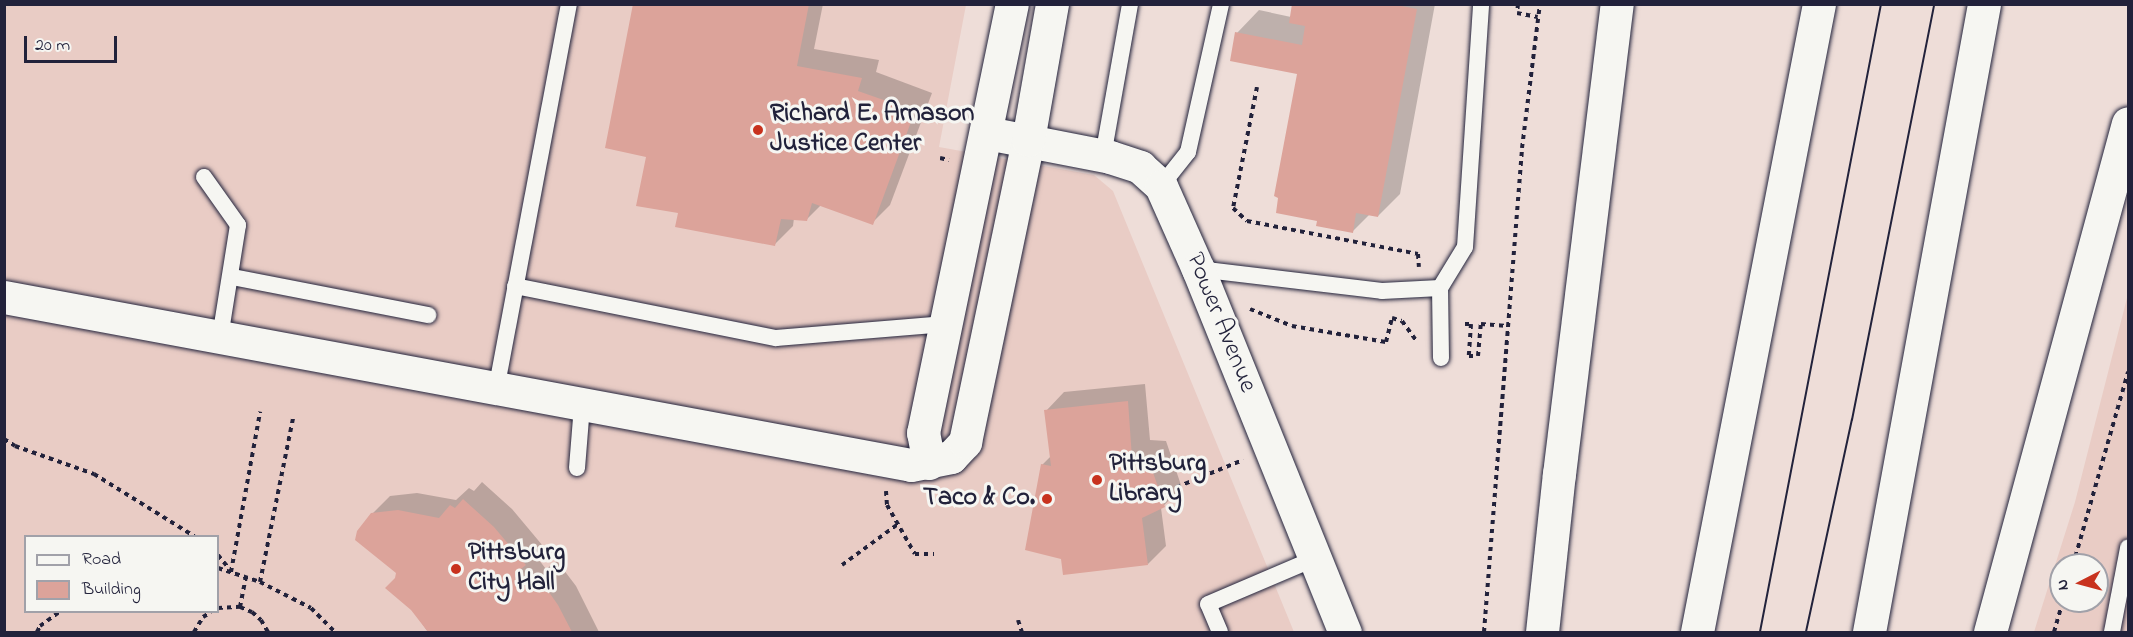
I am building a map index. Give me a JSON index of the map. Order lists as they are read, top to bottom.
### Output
{
  "streets": {
    "main road": ["Power Avenue"]
  },
  "places": [
    "Richard E. Arnason Justice Center",
    "Pittsburg Library",
    "Taco & Co.",
    "Pittsburg City Hall"
  ],
  "legend": ["Road", "Building"],
  "scale_bar": "20 m",
  "north": "left"
}
